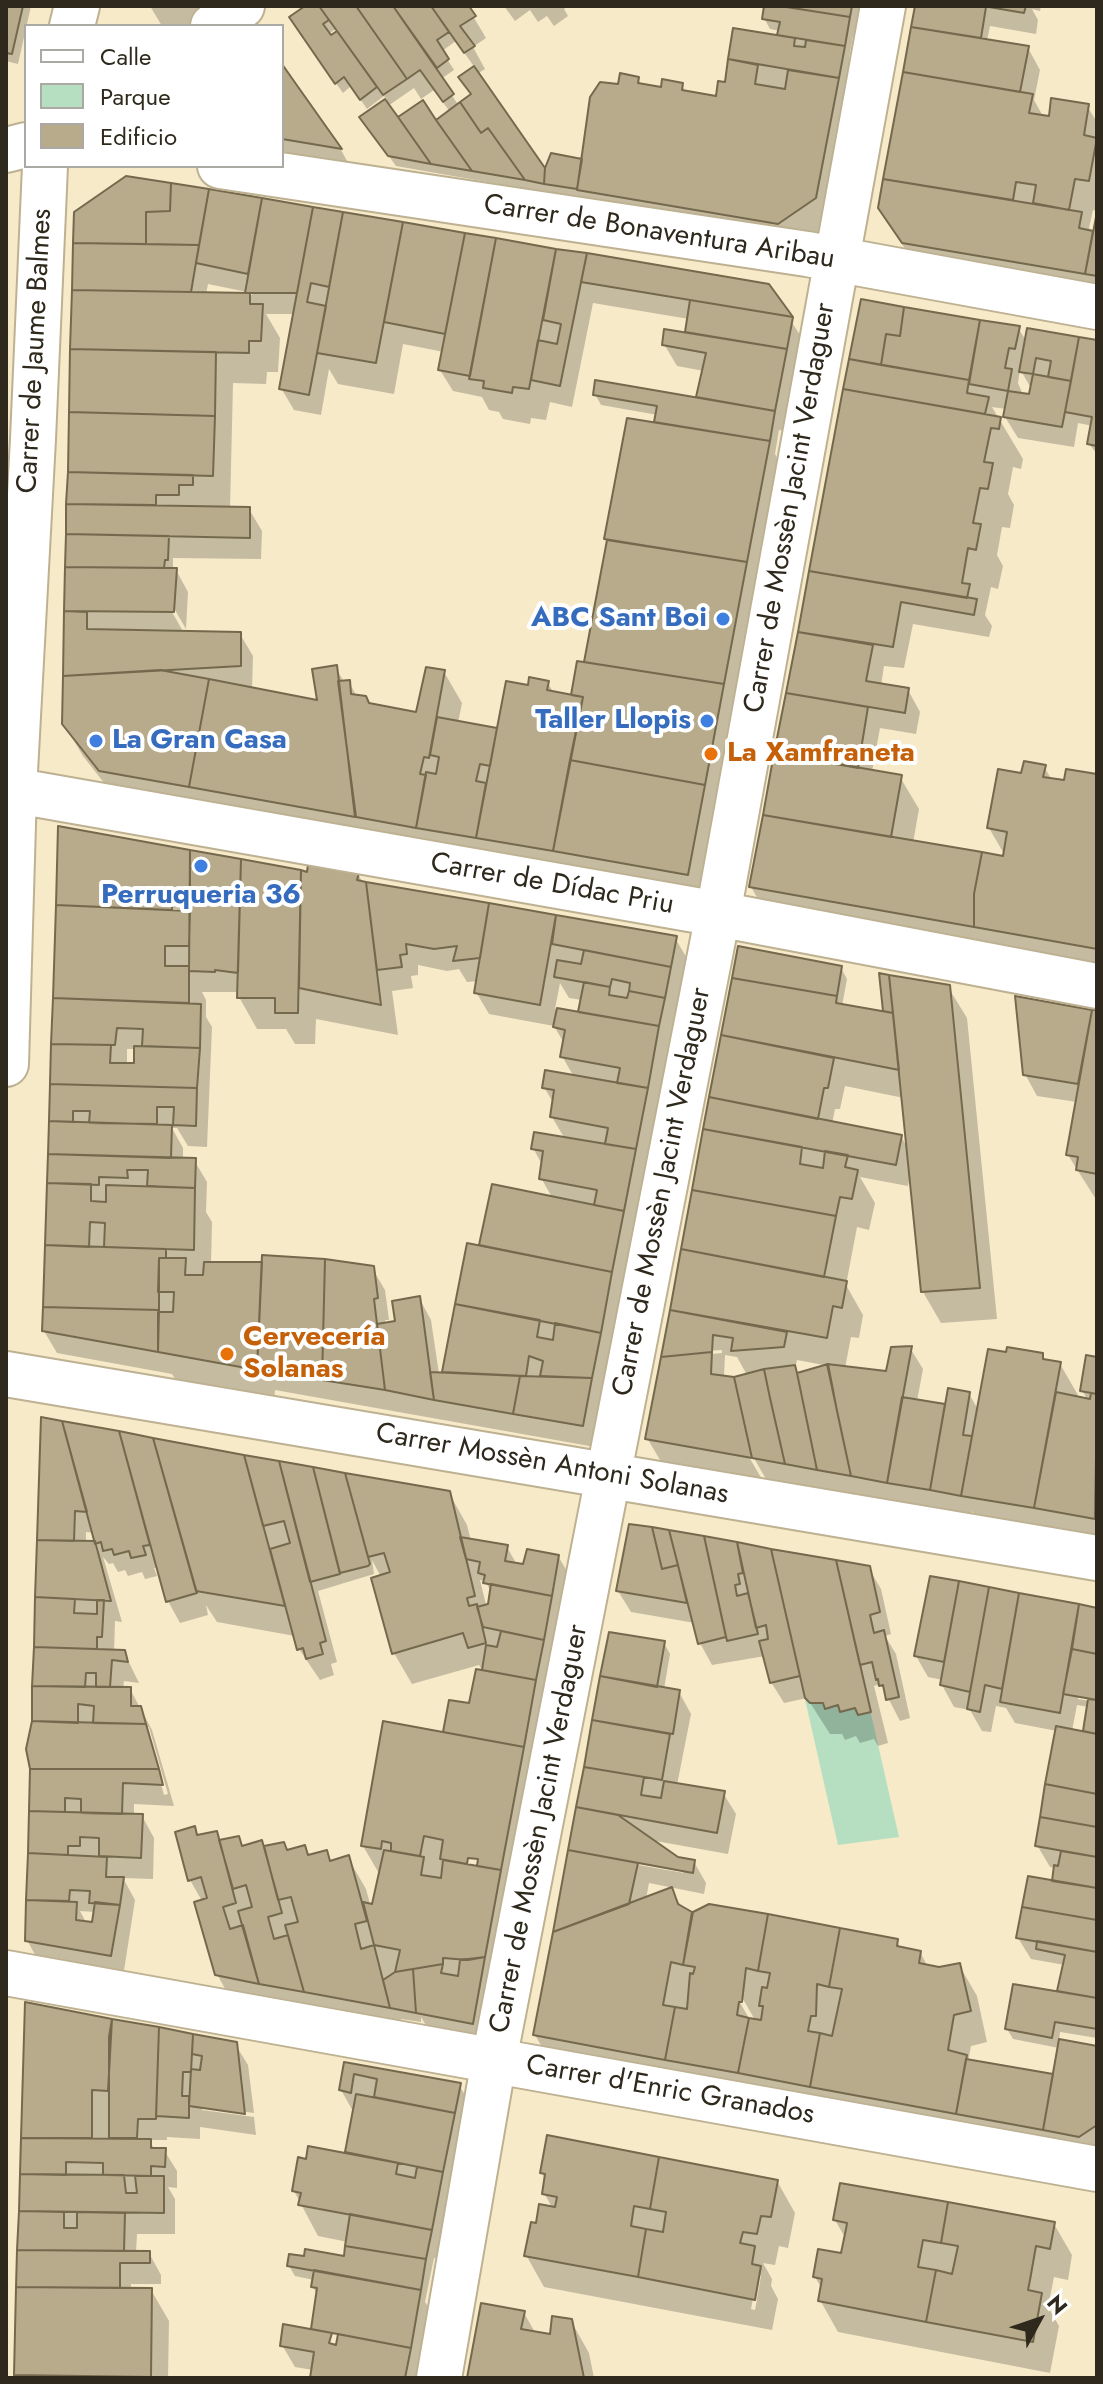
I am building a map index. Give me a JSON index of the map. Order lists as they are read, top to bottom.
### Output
{
  "streets": {
    "street": [
      "Carrer de Bonaventura Aribau",
      "Carrer de Jaume Balmes",
      "Carrer de Mossèn Jacint Verdaguer",
      "Carrer de Dídac Priu",
      "Carrer Mossèn Antoni Solanas",
      "Carrer d'Enric Granados"
    ]
  },
  "crossings": [
    ["Carrer de Bonaventura Aribau", "Carrer de Mossèn Jacint Verdaguer"],
    ["Carrer de Jaume Balmes", "Carrer de Dídac Priu"],
    ["Carrer de Mossèn Jacint Verdaguer", "Carrer de Dídac Priu"],
    ["Carrer de Mossèn Jacint Verdaguer", "Carrer Mossèn Antoni Solanas"],
    ["Carrer de Mossèn Jacint Verdaguer", "Carrer d'Enric Granados"]
  ],
  "places": [
    "ABC Sant Boi",
    "Taller Llopis",
    "La Gran Casa",
    "La Xamfraneta",
    "Perruqueria 36",
    "Cervecería Solanas"
  ],
  "legend": ["Calle", "Parque", "Edificio"],
  "north": "top right"
}
